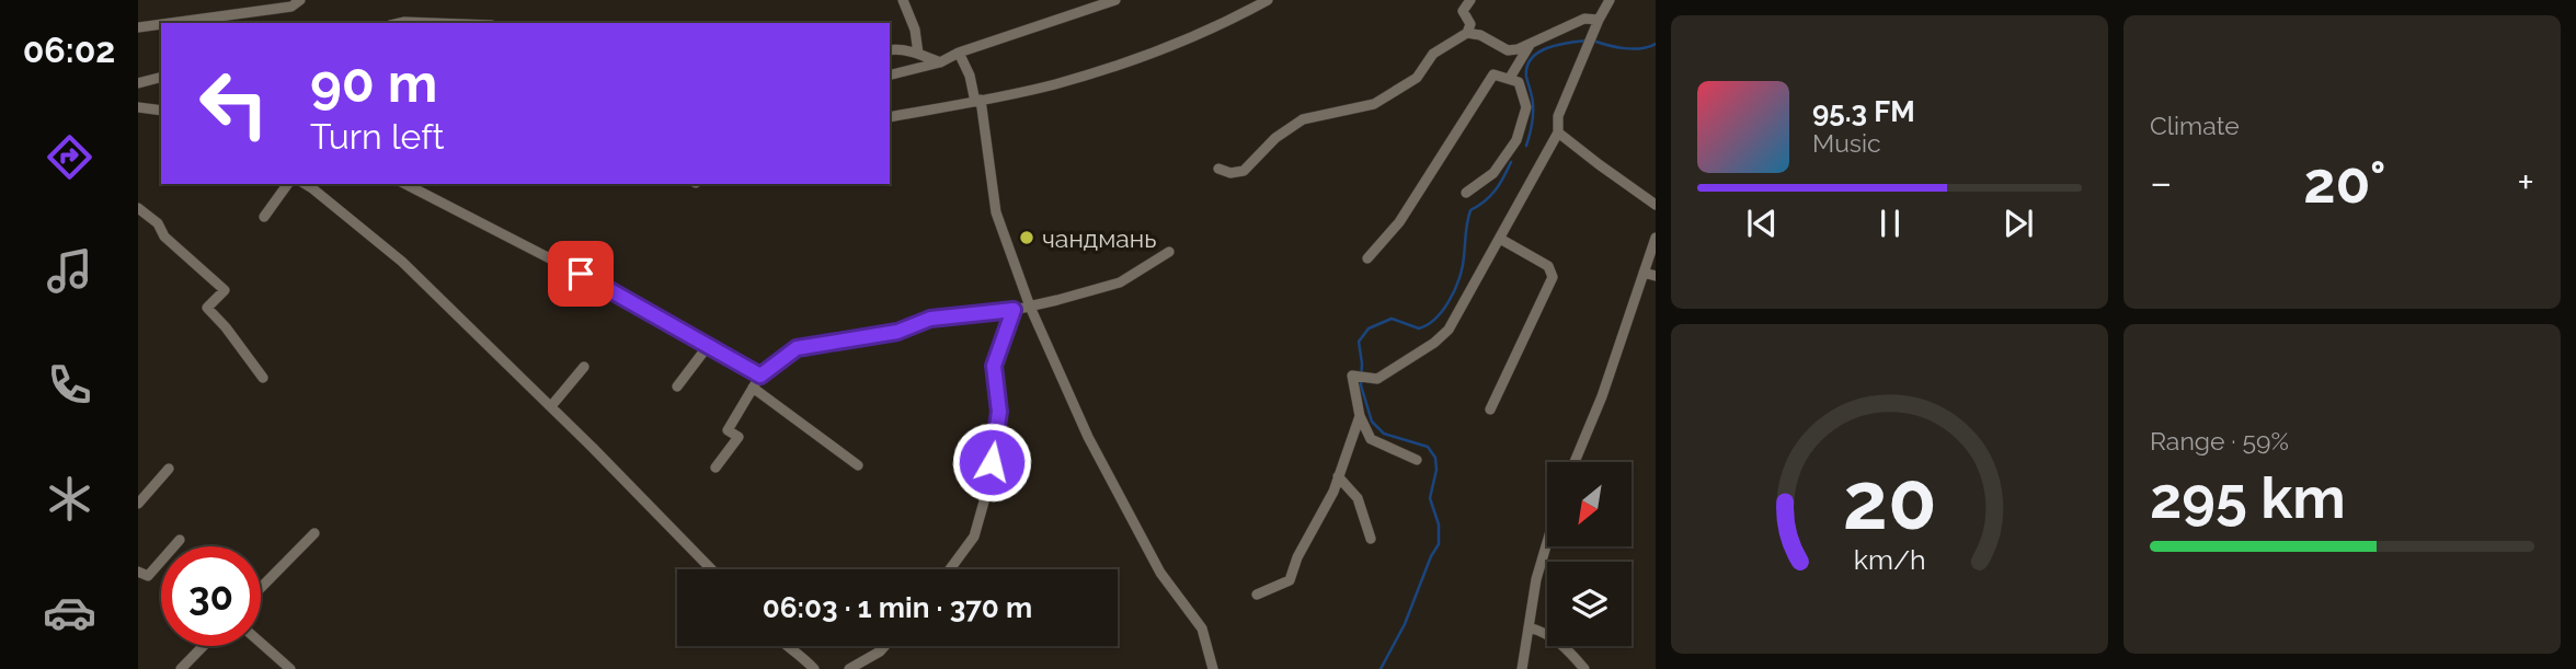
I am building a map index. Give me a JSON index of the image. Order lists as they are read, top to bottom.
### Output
{
  "places": ["чандмань"],
  "north": "bottom left",
  "page": {
    "tabs": "06:02",
    "tile": [
      "Climate",
      ["Range · 59%", "295 km"]
    ],
    "turn": ["90 m", "Turn left"],
    "song": ["95.3 FM", "Music"],
    "heat": ["−", "20°", "+"],
    "limit": "30",
    "trip": "06:03 · 1 min · 370 m",
    "gauge": ["20", "km/h"]
  }
}
